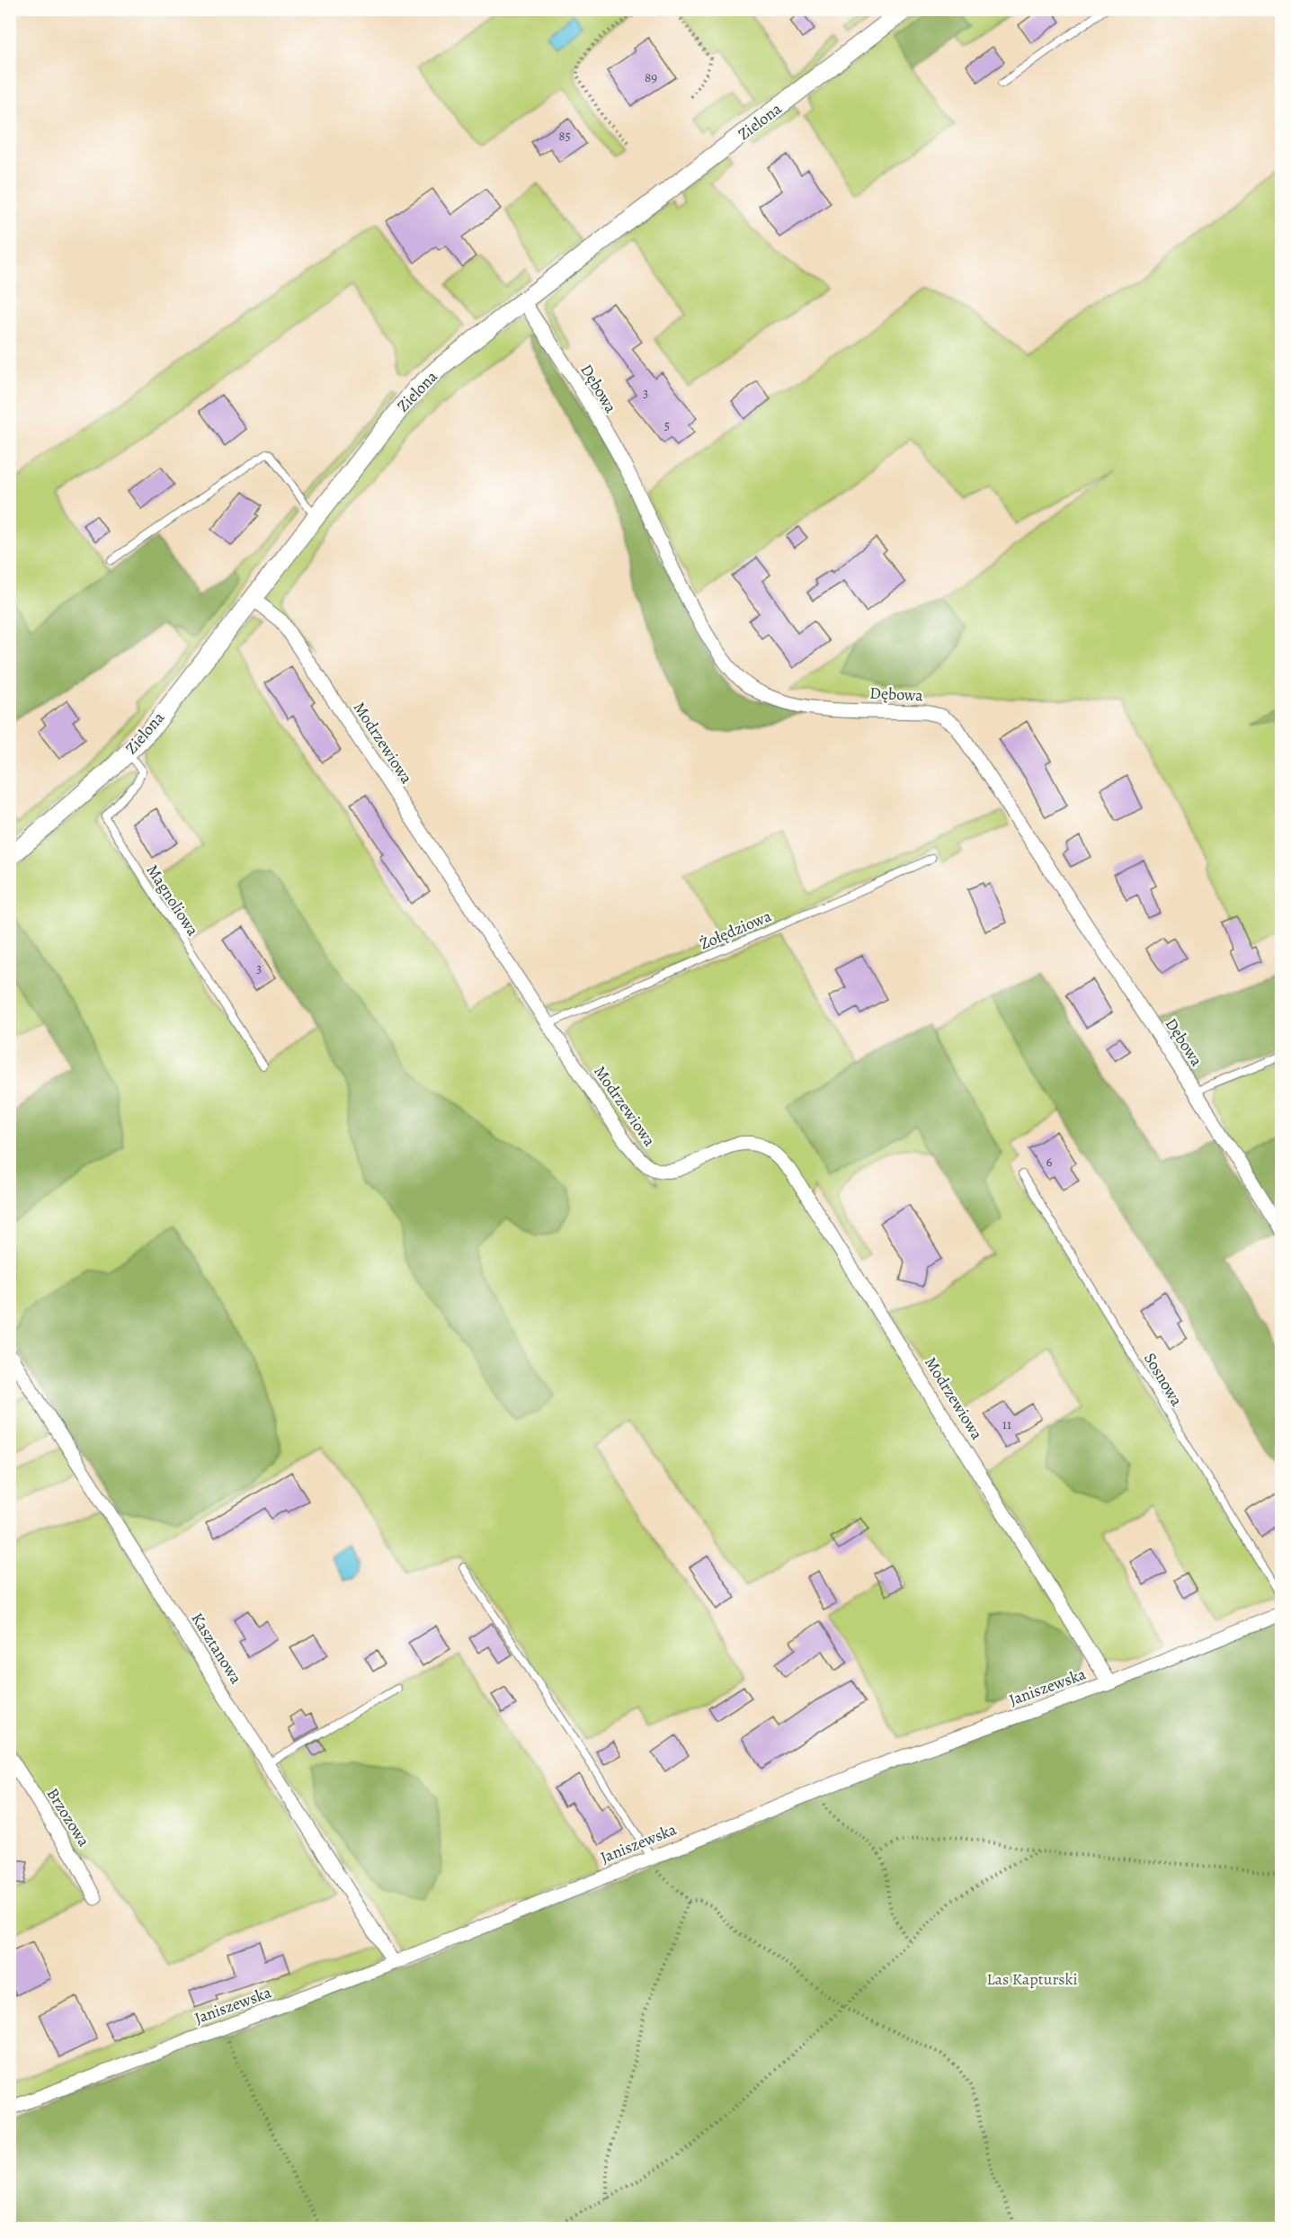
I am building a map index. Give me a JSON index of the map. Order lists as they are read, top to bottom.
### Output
{
  "streets": {
    "street": [
      "Zielona",
      "Dębowa",
      "Modrzewiowa",
      "Kasztanowa",
      "Janiszewska",
      "Brzozowa"
    ],
    "lane": ["Magnoliowa", "Żołędziowa", "Sosnowa"]
  },
  "crossings": [
    ["Zielona", "Dębowa"],
    ["Zielona", "Modrzewiowa"],
    ["Zielona", "Magnoliowa"],
    ["Modrzewiowa", "Żołędziowa"],
    ["Modrzewiowa", "Janiszewska"],
    ["Kasztanowa", "Janiszewska"]
  ],
  "parks": ["Las Kapturski"],
  "house_numbers": [
    "89",
    "85",
    "3",
    "5",
    "3",
    "6",
    "11"
  ]
}
